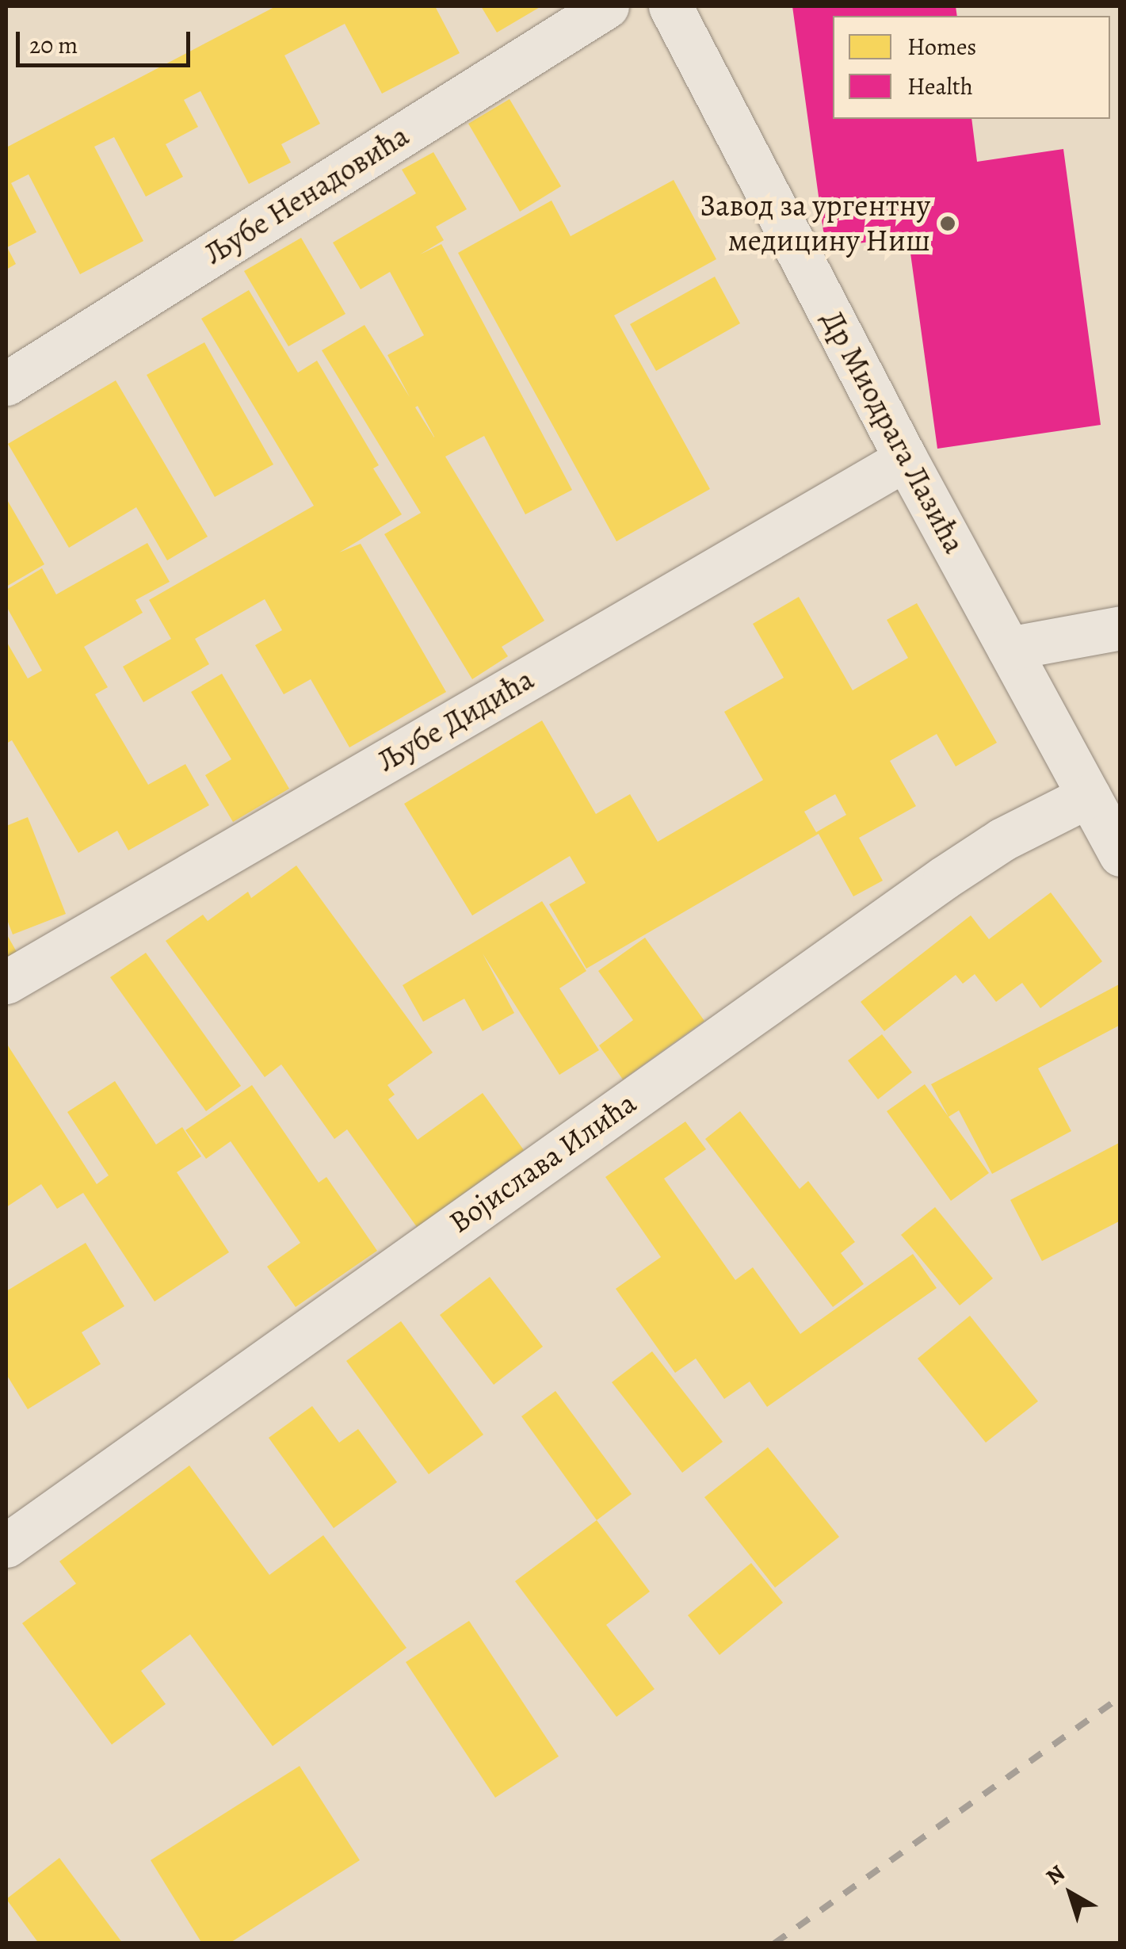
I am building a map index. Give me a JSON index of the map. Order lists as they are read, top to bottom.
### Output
{
  "streets": {
    "street": [
      "Љубе Ненадовића",
      "Др Миодрага Лазића",
      "Љубе Дидића",
      "Војислава Илића"
    ]
  },
  "crossings": [
    ["Др Миодрага Лазића", "Љубе Дидића"],
    ["Др Миодрага Лазића", "Војислава Илића"]
  ],
  "places": ["Завод за ургентну медицину Ниш"],
  "legend": ["Homes", "Health"],
  "scale_bar": "20 m",
  "north": "top left"
}
